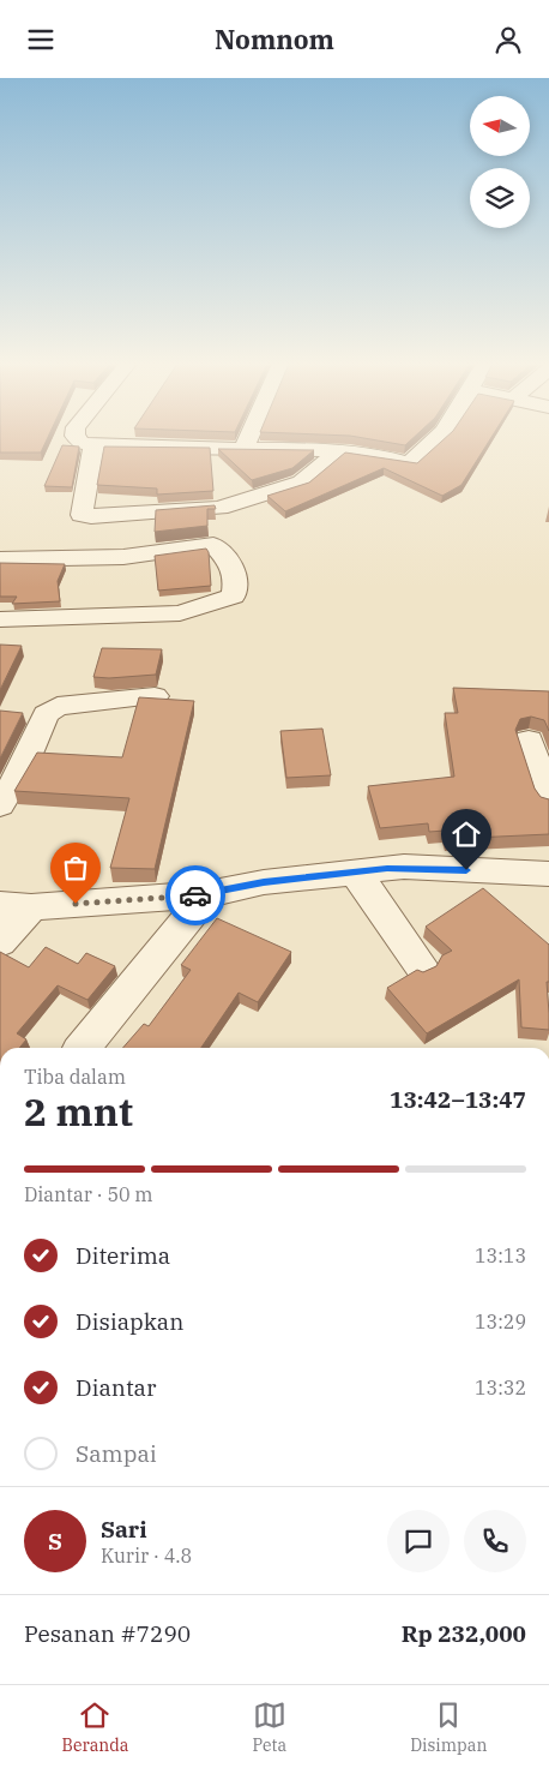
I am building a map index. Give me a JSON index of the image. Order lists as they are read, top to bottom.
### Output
{
  "north": "left",
  "page": {
    "header": "Nomnom",
    "heading": ["2 mnt", "Tiba dalam", "13:42–13:47"],
    "panel": [
      "Sari",
      "Kurir · 4.8",
      "Pesanan #7290",
      "Rp 232,000"
    ],
    "bar": "Diantar · 50 m",
    "list": [
      ["Diterima", "13:13"],
      ["Disiapkan", "13:29"],
      ["Diantar", "13:32"],
      "Sampai"
    ],
    "round": "S",
    "tabs": ["Beranda", "Peta", "Disimpan"]
  }
}
